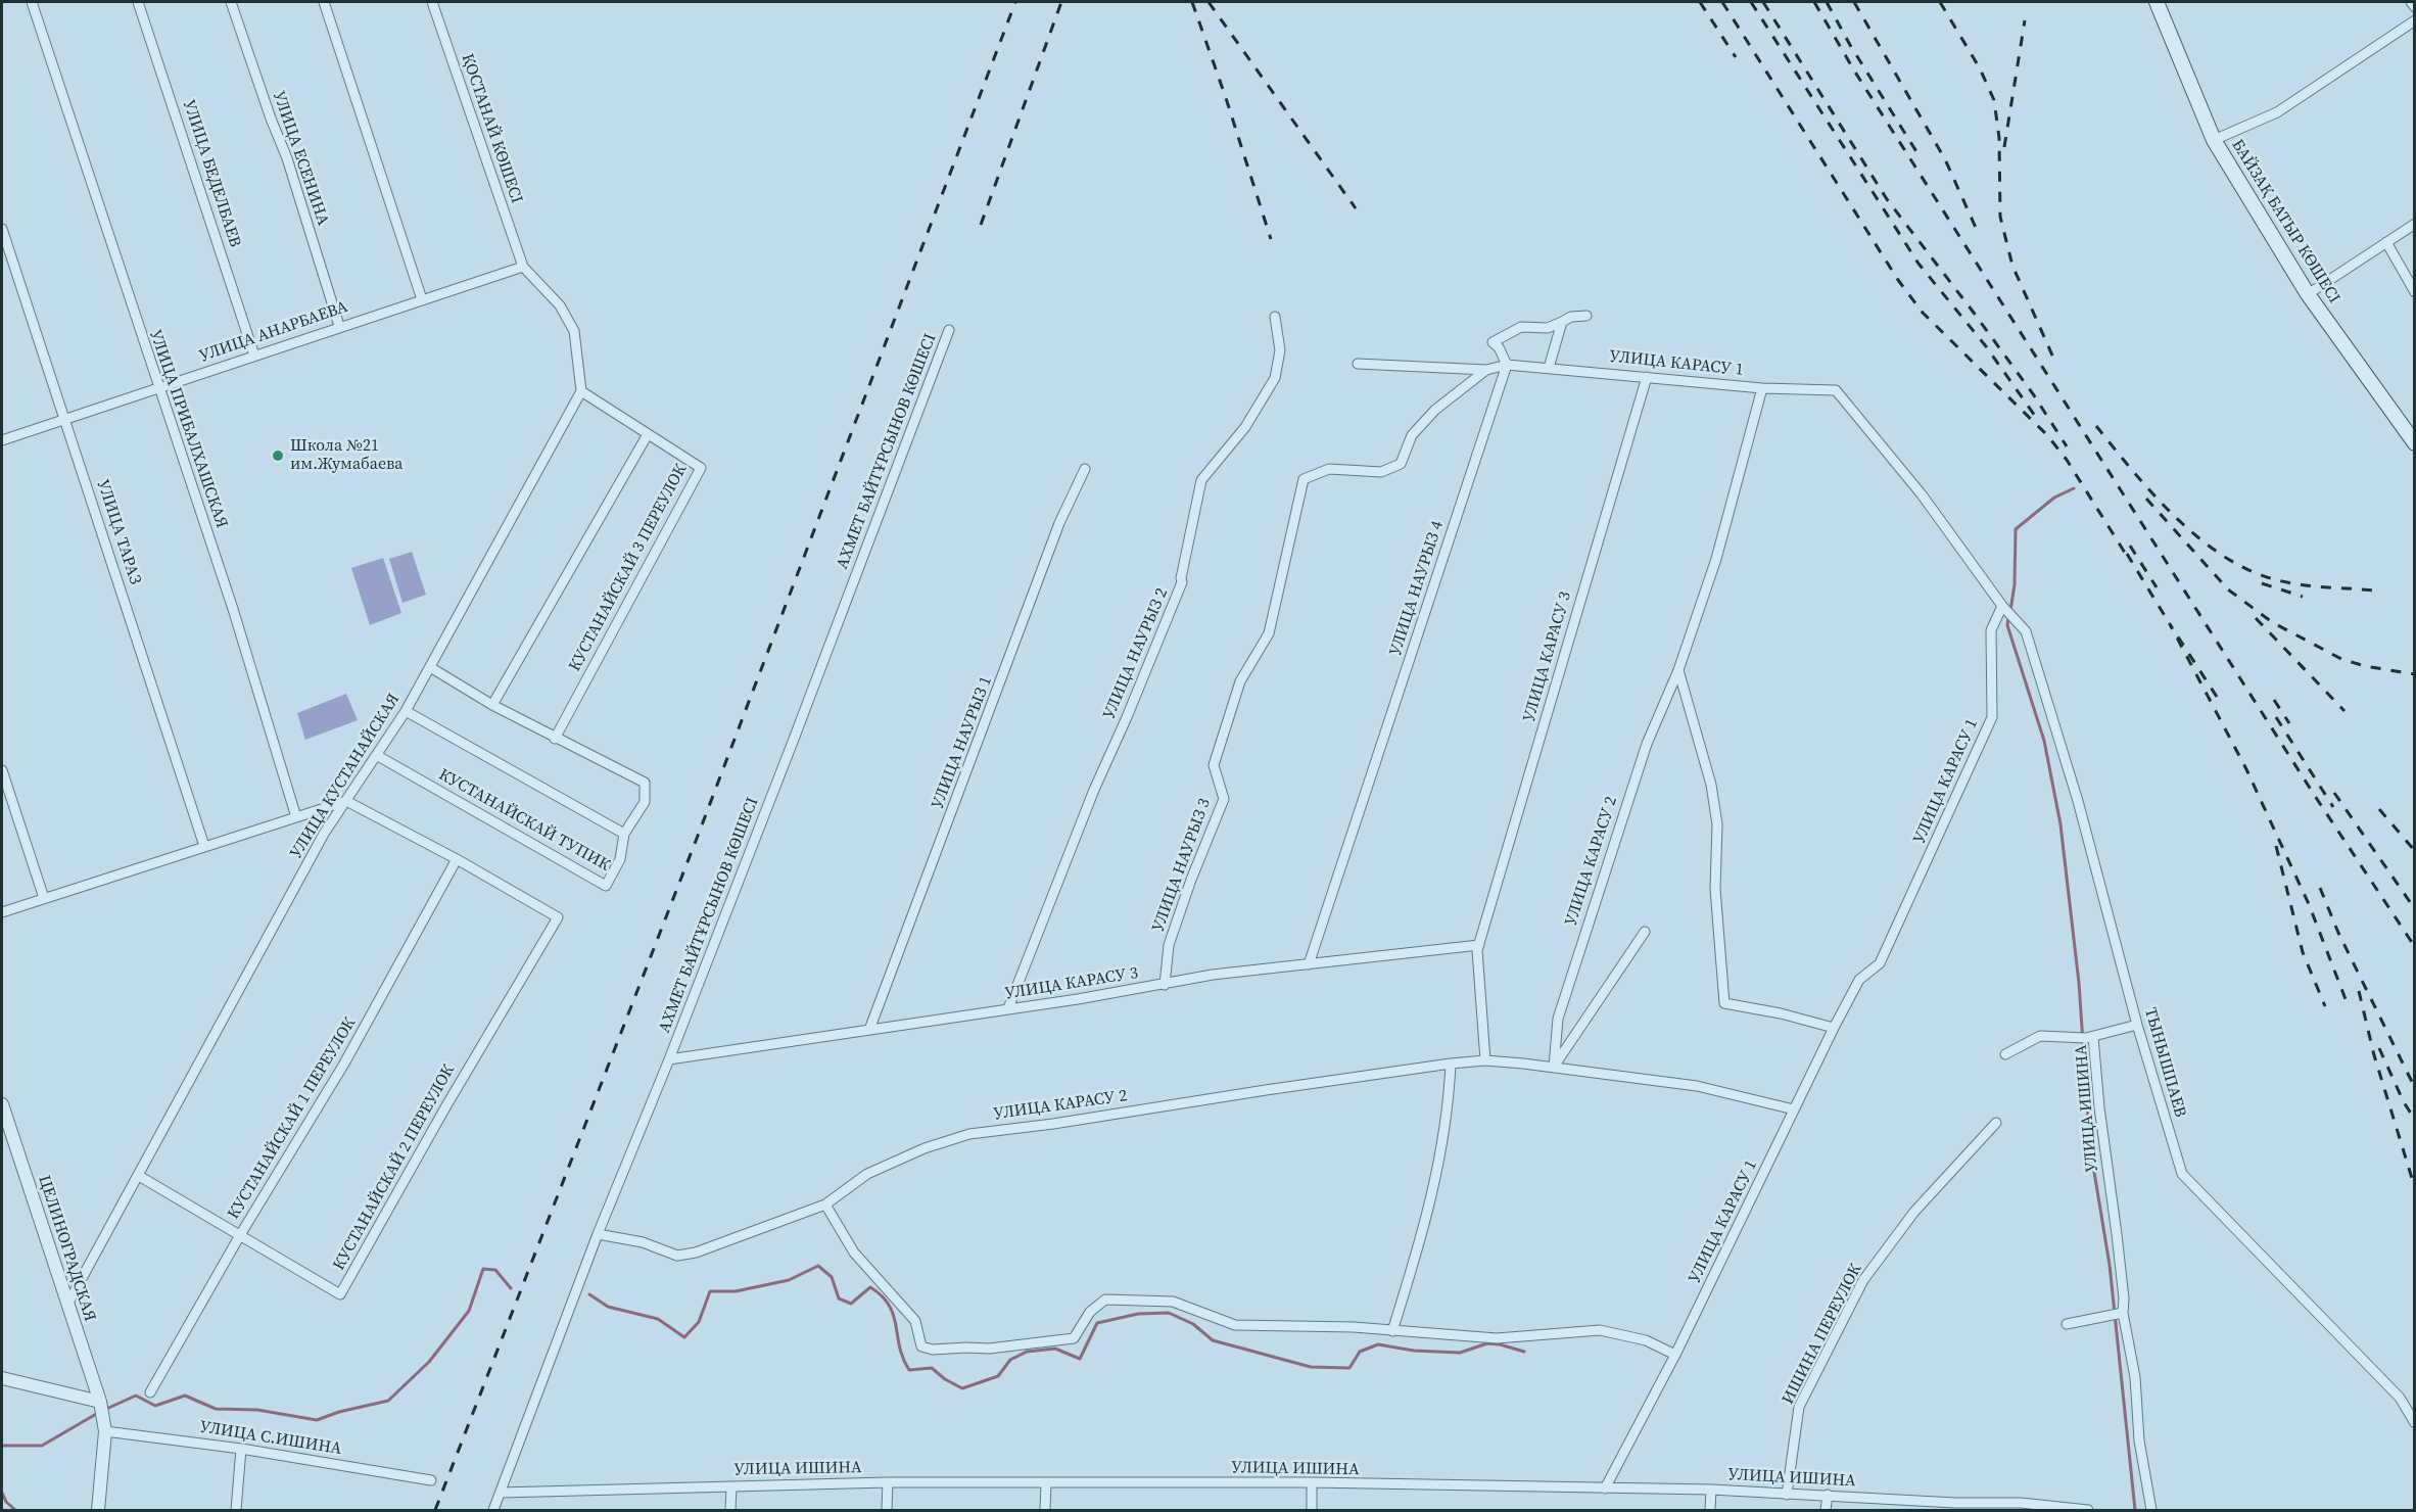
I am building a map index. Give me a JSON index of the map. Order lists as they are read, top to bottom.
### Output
{
  "streets": {
    "main road": ["БАЙЗАҚ БАТЫР КӨШЕСІ"],
    "street": [
      "ҚОСТАНАЙ КӨШЕСІ",
      "УЛИЦА ЕСЕНИНА",
      "УЛИЦА БЕДЕЛБАЕВ",
      "УЛИЦА АНАРБАЕВА",
      "УЛИЦА КАРАСУ 1",
      "УЛИЦА ПРИБАЛХАШСКАЯ",
      "АХМЕТ БАЙТҰРСЫНОВ КӨШЕСІ",
      "УЛИЦА ТАРАЗ",
      "КУСТАНАЙСКАЙ 3 ПЕРЕУЛОК",
      "УЛИЦА НАУРЫЗ 4",
      "УЛИЦА НАУРЫЗ 2",
      "УЛИЦА КАРАСУ 3",
      "УЛИЦА НАУРЫЗ 1",
      "УЛИЦА КУСТАНАЙСКАЯ",
      "КУСТАНАЙСКАЙ ТУПИК",
      "УЛИЦА КАРАСУ 2",
      "УЛИЦА НАУРЫЗ 3",
      "ТЫНЫШПАЕВ",
      "УЛИЦА ИШИНА",
      "КУСТАНАЙСКАЙ 1 ПЕРЕУЛОК",
      "КУСТАНАЙСКАЙ 2 ПЕРЕУЛОК",
      "ЦЕЛИНОГРАДСКАЯ",
      "ИШИНА ПЕРЕУЛОК",
      "УЛИЦА С.ИШИНА"
    ]
  },
  "crossings": [
    ["ҚОСТАНАЙ КӨШЕСІ", "УЛИЦА АНАРБАЕВА"],
    ["УЛИЦА ЕСЕНИНА", "УЛИЦА АНАРБАЕВА"],
    ["УЛИЦА БЕДЕЛБАЕВ", "УЛИЦА АНАРБАЕВА"],
    ["УЛИЦА АНАРБАЕВА", "УЛИЦА ПРИБАЛХАШСКАЯ"],
    ["УЛИЦА АНАРБАЕВА", "УЛИЦА ТАРАЗ"],
    ["УЛИЦА КАРАСУ 1", "УЛИЦА НАУРЫЗ 4"],
    ["УЛИЦА КАРАСУ 1", "УЛИЦА КАРАСУ 3"],
    ["УЛИЦА КАРАСУ 1", "УЛИЦА КАРАСУ 2"],
    ["УЛИЦА КАРАСУ 1", "ТЫНЫШПАЕВ"],
    ["УЛИЦА КАРАСУ 1", "УЛИЦА ИШИНА"],
    ["АХМЕТ БАЙТҰРСЫНОВ КӨШЕСІ", "УЛИЦА КАРАСУ 3"],
    ["АХМЕТ БАЙТҰРСЫНОВ КӨШЕСІ", "УЛИЦА КАРАСУ 2"],
    ["АХМЕТ БАЙТҰРСЫНОВ КӨШЕСІ", "УЛИЦА ИШИНА"],
    ["КУСТАНАЙСКАЙ 3 ПЕРЕУЛОК", "УЛИЦА КУСТАНАЙСКАЯ"],
    ["КУСТАНАЙСКАЙ 3 ПЕРЕУЛОК", "КУСТАНАЙСКАЙ ТУПИК"],
    ["УЛИЦА НАУРЫЗ 4", "УЛИЦА КАРАСУ 3"],
    ["УЛИЦА НАУРЫЗ 2", "УЛИЦА КАРАСУ 3"],
    ["УЛИЦА КАРАСУ 3", "УЛИЦА НАУРЫЗ 1"],
    ["УЛИЦА КАРАСУ 3", "УЛИЦА КАРАСУ 2"],
    ["УЛИЦА КАРАСУ 3", "УЛИЦА НАУРЫЗ 3"],
    ["УЛИЦА КУСТАНАЙСКАЯ", "КУСТАНАЙСКАЙ ТУПИК"],
    ["УЛИЦА КУСТАНАЙСКАЯ", "КУСТАНАЙСКАЙ 2 ПЕРЕУЛОК"],
    ["УЛИЦА КУСТАНАЙСКАЯ", "ЦЕЛИНОГРАДСКАЯ"],
    ["ТЫНЫШПАЕВ", "УЛИЦА ИШИНА"],
    ["УЛИЦА ИШИНА", "ИШИНА ПЕРЕУЛОК"],
    ["КУСТАНАЙСКАЙ 1 ПЕРЕУЛОК", "КУСТАНАЙСКАЙ 2 ПЕРЕУЛОК"],
    ["ЦЕЛИНОГРАДСКАЯ", "УЛИЦА С.ИШИНА"]
  ],
  "places": ["Школа №21 им.Жумабаева"]
}
